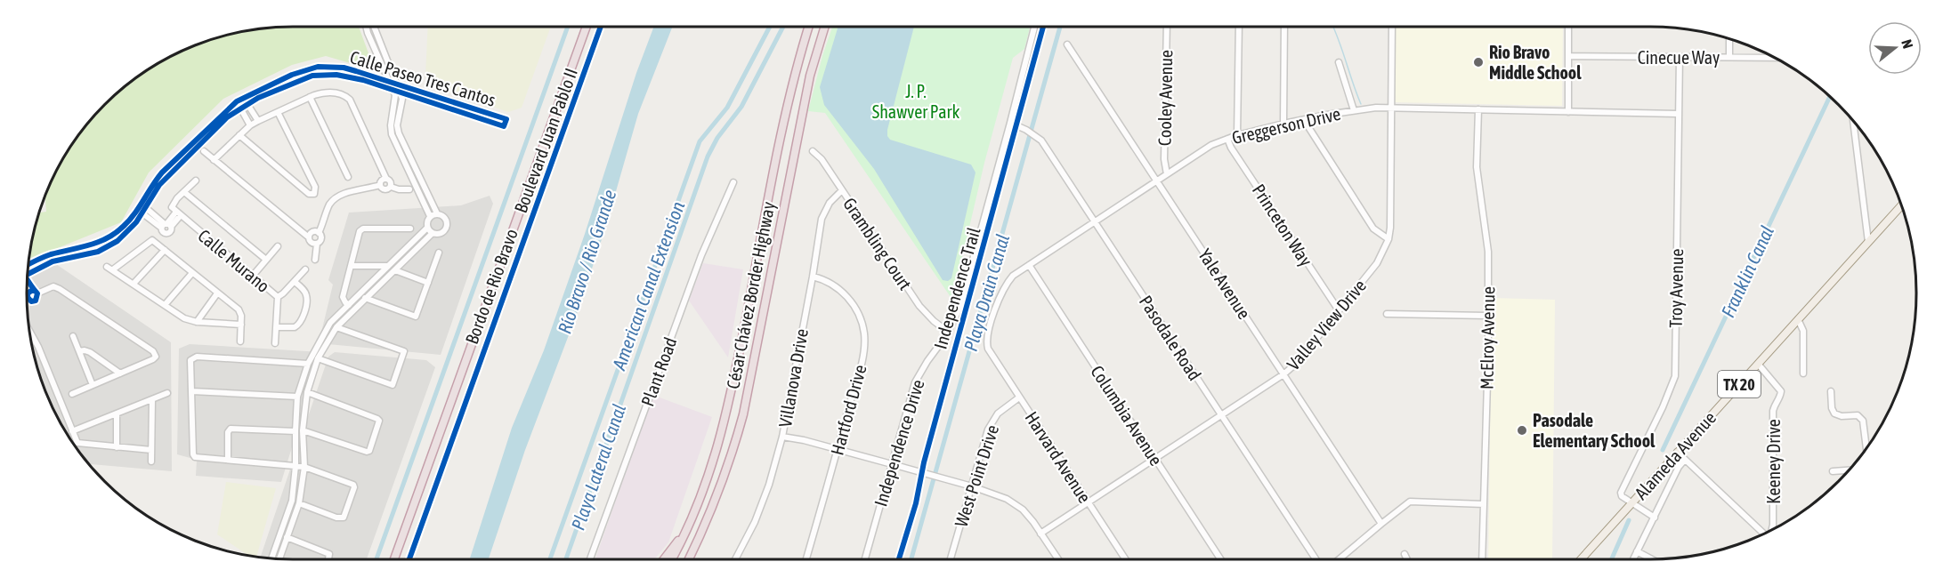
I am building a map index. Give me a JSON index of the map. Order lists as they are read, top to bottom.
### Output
{
  "streets": {
    "highway": ["Boulevard Juan Pablo II", "César Chávez Border Highway"],
    "main road": ["TX 20", "Alameda Avenue"],
    "street": [
      "Cinecue Way",
      "Calle Paseo Tres Cantos",
      "Cooley Avenue",
      "Greggerson Drive",
      "Princeton Way",
      "Grambling Court",
      "Calle Murano",
      "Yale Avenue",
      "Troy Avenue",
      "Valley View Drive",
      "Pasodale Road",
      "McElroy Avenue",
      "Plant Road",
      "Villanova Drive",
      "Hartford Drive",
      "Columbia Avenue",
      "Independence Drive",
      "Harvard Avenue",
      "Keeney Drive",
      "West Point Drive"
    ],
    "cycle path": ["Bordo de Rio Bravo", "Independence Trail"]
  },
  "crossings": [
    ["Cinecue Way", "Troy Avenue"],
    ["Cooley Avenue", "Greggerson Drive"],
    ["Greggerson Drive", "Princeton Way"],
    ["Greggerson Drive", "Yale Avenue"],
    ["Greggerson Drive", "Troy Avenue"],
    ["Greggerson Drive", "Valley View Drive"],
    ["Greggerson Drive", "Pasodale Road"],
    ["Greggerson Drive", "McElroy Avenue"],
    ["Greggerson Drive", "Columbia Avenue"],
    ["Greggerson Drive", "Harvard Avenue"],
    ["Princeton Way", "Valley View Drive"],
    ["Grambling Court", "Villanova Drive"],
    ["Grambling Court", "Independence Drive"],
    ["Yale Avenue", "Valley View Drive"],
    ["Troy Avenue", "Alameda Avenue"],
    ["Valley View Drive", "Pasodale Road"],
    ["Valley View Drive", "Columbia Avenue"],
    ["Valley View Drive", "Harvard Avenue"],
    ["Pasodale Road", "Independence Drive"],
    ["Villanova Drive", "Hartford Drive"],
    ["Alameda Avenue", "Keeney Drive"],
    ["Harvard Avenue", "West Point Drive"]
  ],
  "water": [
    "Río Bravo / Rio Grande",
    "Franklin Canal",
    "American Canal Extension",
    "Playa Drain Canal",
    "Playa Lateral Canal"
  ],
  "parks": ["J. P. Shawver Park"],
  "places": ["Rio Bravo Middle School", "Pasodale Elementary School"],
  "north": "right"
}
